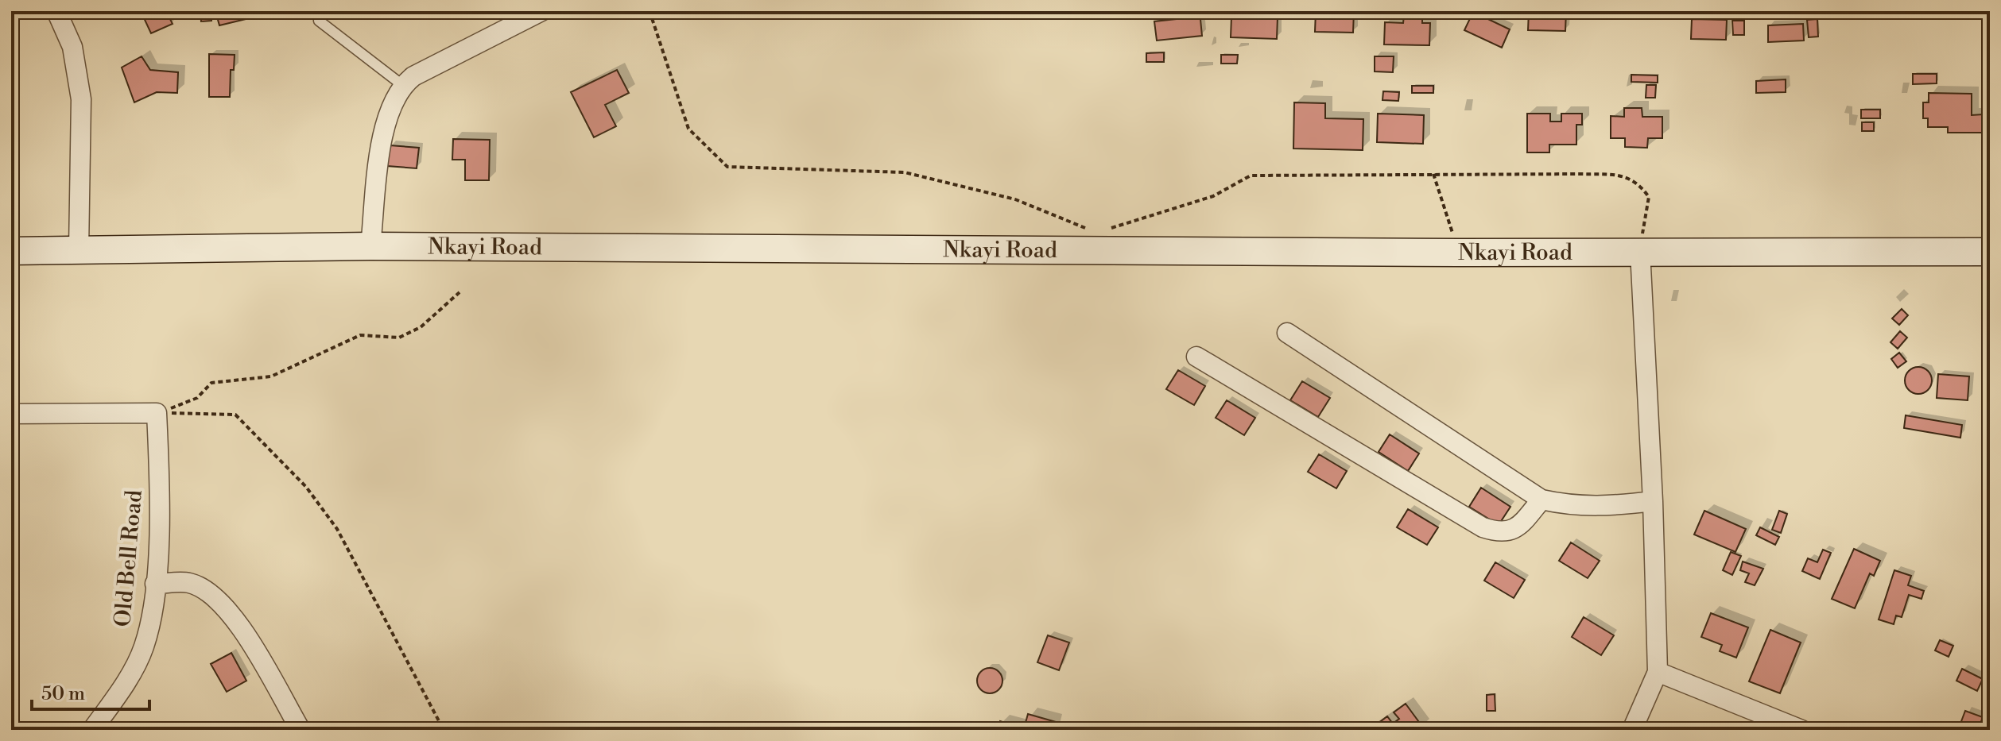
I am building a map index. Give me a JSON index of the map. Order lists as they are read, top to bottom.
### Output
{
  "streets": {
    "main road": ["Nkayi Road"],
    "street": ["Old Bell Road"]
  },
  "scale_bar": "50 m"
}
